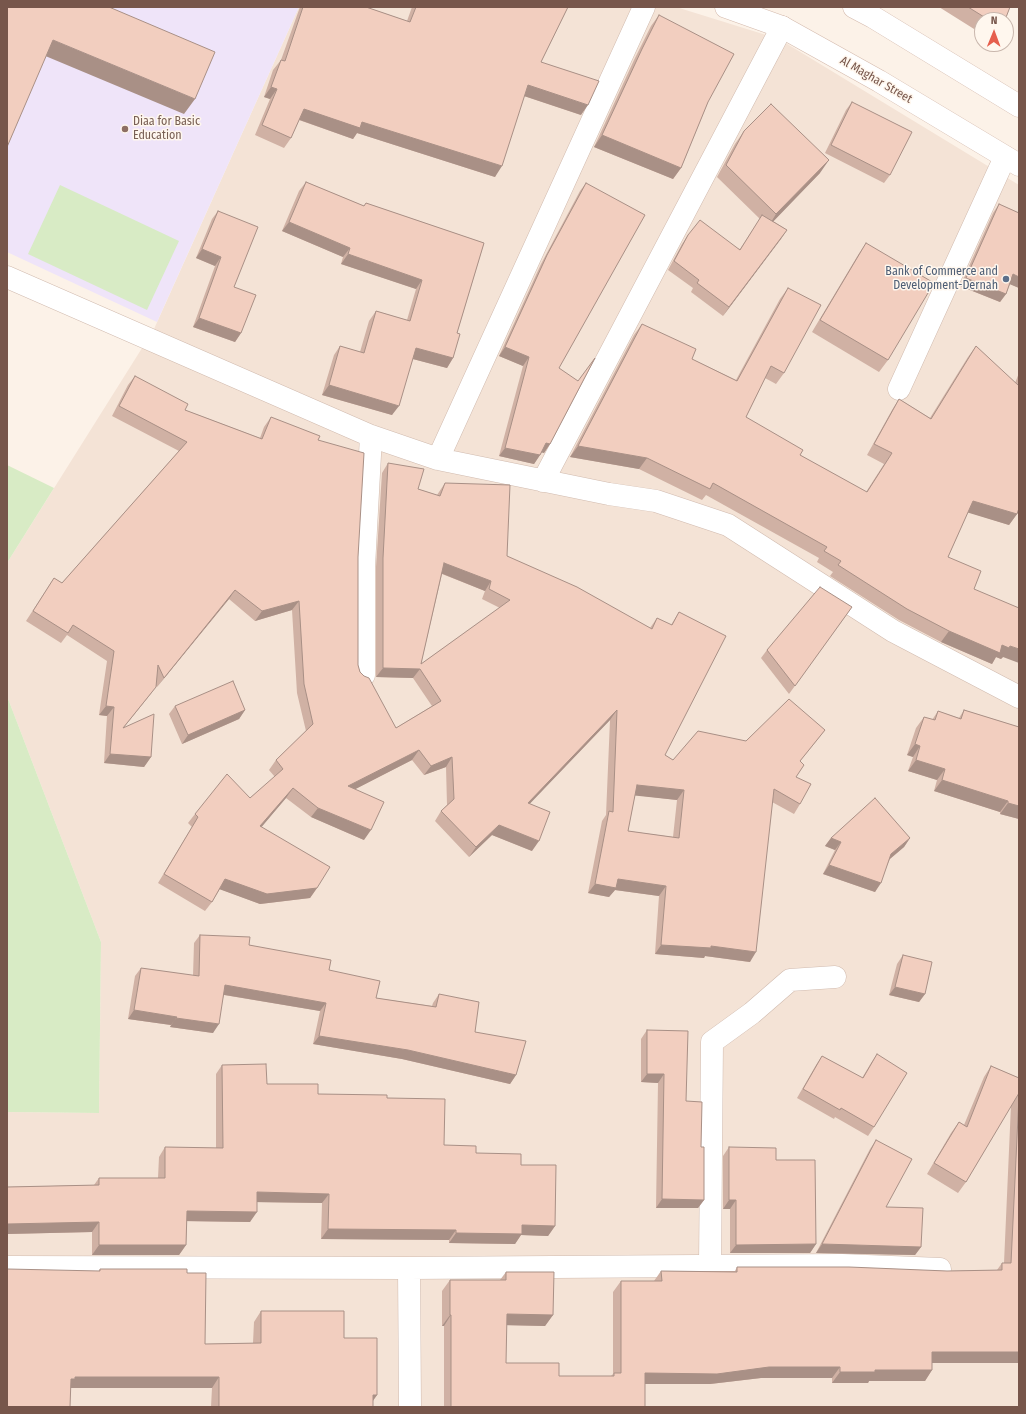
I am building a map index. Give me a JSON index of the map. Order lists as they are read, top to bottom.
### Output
{
  "streets": {
    "street": ["Al Maghar Street"]
  },
  "places": ["Diaa for Basic Education", "Bank of Commerce and Development-Dernah"],
  "north": "top"
}
